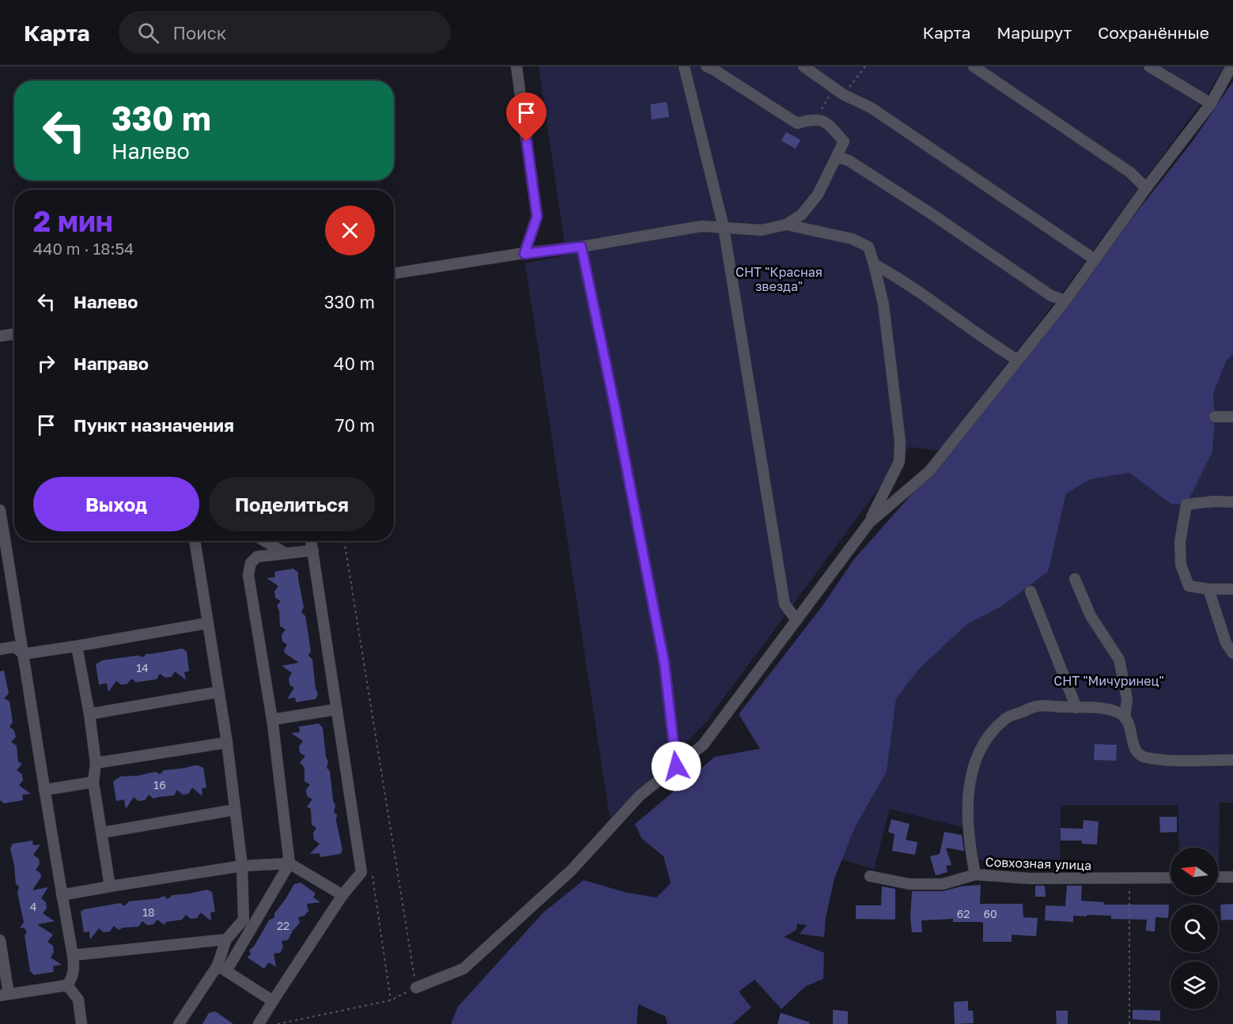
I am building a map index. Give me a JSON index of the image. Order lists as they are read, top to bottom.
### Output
{
  "streets": {
    "street": ["Совхозная улица"]
  },
  "parks": ["СНТ \"Красная звезда\"", "СНТ \"Мичуринец\""],
  "house_numbers": [
    "14",
    "16",
    "4",
    "18",
    "62",
    "60",
    "22"
  ],
  "north": "left",
  "page": {
    "header": "Карта",
    "search": "Поиск",
    "nav": ["Карта", "Маршрут", "Сохранённые"],
    "turn": ["330 m", "Налево"],
    "heading": ["2 мин", "440 m · 18:54"],
    "list": [
      {
        "name": "Налево",
        "value": "330 m"
      },
      {
        "name": "Направо",
        "value": "40 m"
      },
      {
        "name": "Пункт назначения",
        "value": "70 m"
      }
    ],
    "buttons": ["Выход", "Поделиться"]
  }
}
